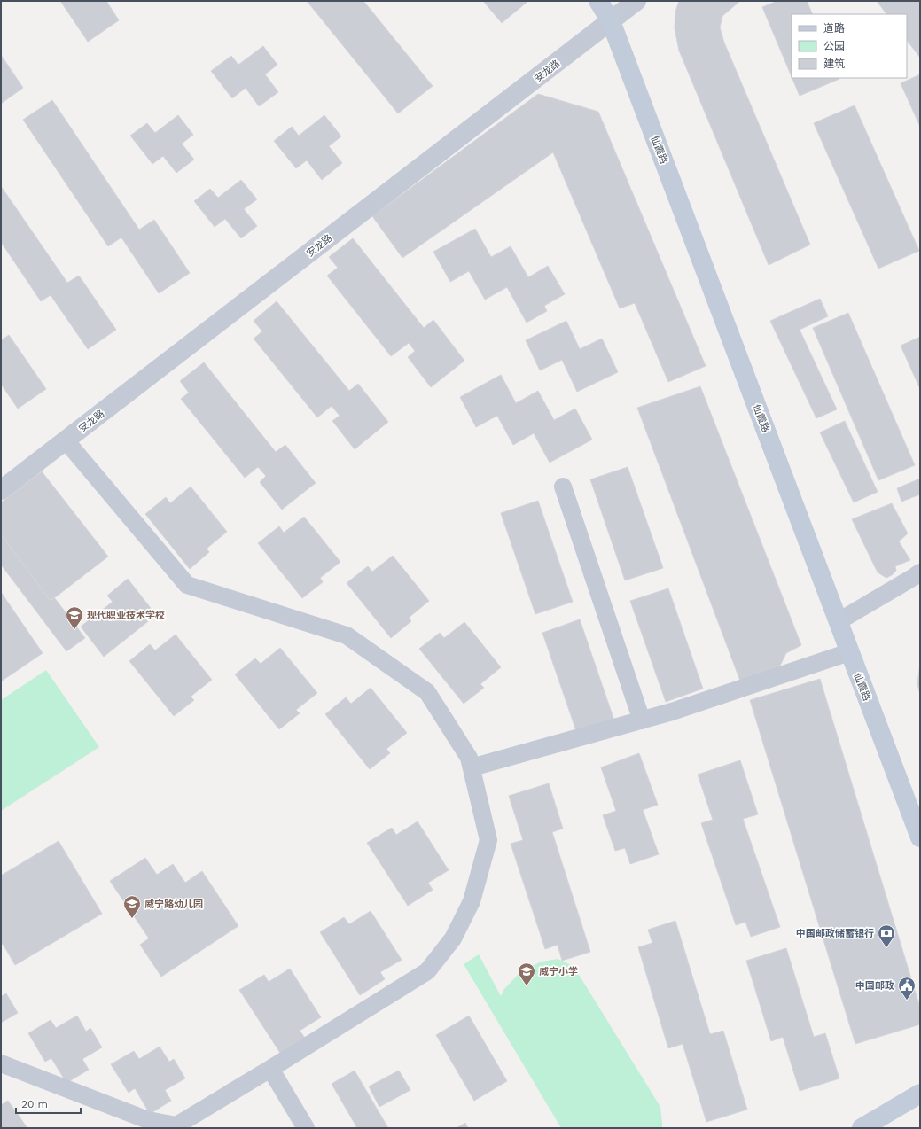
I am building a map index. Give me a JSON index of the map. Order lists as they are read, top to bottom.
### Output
{
  "streets": {
    "main road": ["仙霞路"],
    "street": ["安龙路"]
  },
  "crossings": [
    ["安龙路", "仙霞路"]
  ],
  "places": {
    "school or university": ["现代职业技术学校", "威宁路幼儿园", "威宁小学"],
    "bank": ["中国邮政储蓄银行"],
    "public building": ["中国邮政"]
  },
  "legend": ["道路", "公园", "建筑"],
  "scale_bar": "20 m"
}
